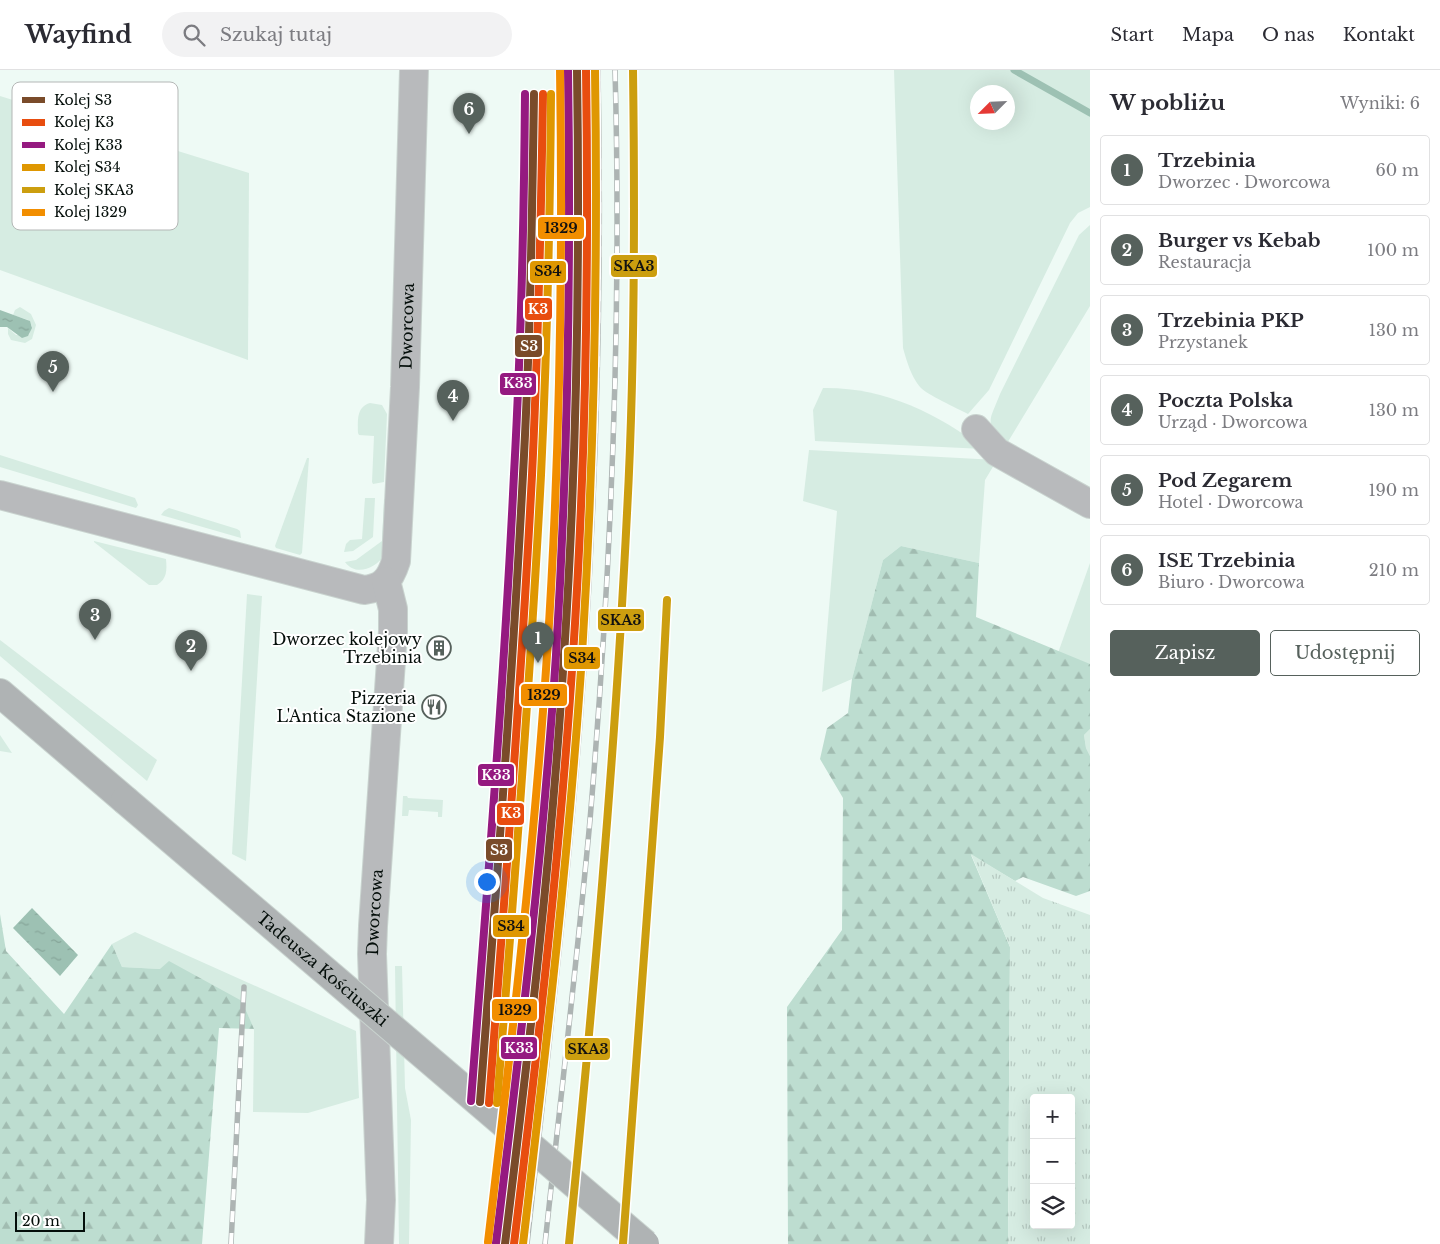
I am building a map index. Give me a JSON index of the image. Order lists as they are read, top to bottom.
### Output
{
  "streets": {
    "main road": ["Tadeusza Kościuszki"],
    "street": ["Dworcowa"]
  },
  "places": {
    "building": ["Dworzec kolejowy Trzebinia"],
    "restaurant": ["Pizzeria L'Antica Stazione"]
  },
  "lines": [
    "rail line S3",
    "rail line K3",
    "rail line K33",
    "rail line S34",
    "rail line SKA3",
    "rail line 1329"
  ],
  "legend": [
    "Kolej S3",
    "Kolej K3",
    "Kolej K33",
    "Kolej S34",
    "Kolej SKA3",
    "Kolej 1329"
  ],
  "scale_bar": "20 m",
  "north": "bottom left",
  "page": {
    "header": "Wayfind",
    "search": "Szukaj tutaj",
    "nav": [
      "Start",
      "Mapa",
      "O nas",
      "Kontakt"
    ],
    "heading": ["W pobliżu", "Wyniki: 6"],
    "pins": [
      "6",
      "5",
      "4",
      "3",
      "1",
      "2"
    ],
    "list": [
      {
        "mark": "1",
        "name": "Trzebinia",
        "note": "Dworzec · Dworcowa",
        "value": "60 m"
      },
      {
        "mark": "2",
        "name": "Burger vs Kebab",
        "note": "Restauracja",
        "value": "100 m"
      },
      {
        "mark": "3",
        "name": "Trzebinia PKP",
        "note": "Przystanek",
        "value": "130 m"
      },
      {
        "mark": "4",
        "name": "Poczta Polska",
        "note": "Urząd · Dworcowa",
        "value": "130 m"
      },
      {
        "mark": "5",
        "name": "Pod Zegarem",
        "note": "Hotel · Dworcowa",
        "value": "190 m"
      },
      {
        "mark": "6",
        "name": "ISE Trzebinia",
        "note": "Biuro · Dworcowa",
        "value": "210 m"
      }
    ],
    "buttons": ["Zapisz", "Udostępnij"],
    "map_buttons": ["+", "−"],
    "scale": "20 m"
  }
}
